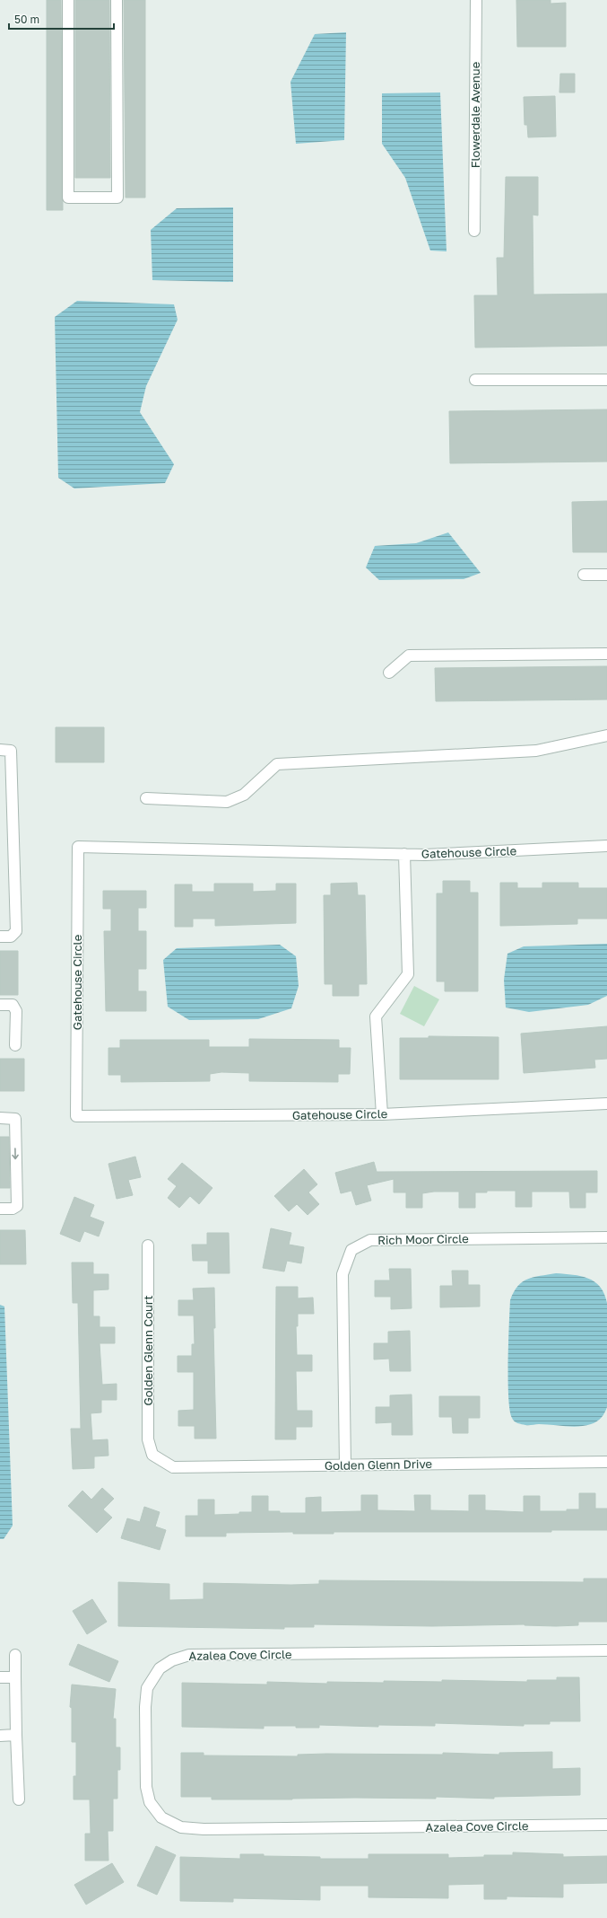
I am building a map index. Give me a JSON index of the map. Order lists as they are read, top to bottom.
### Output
{
  "streets": {
    "street": [
      "Flowerdale Avenue",
      "Gatehouse Circle",
      "Rich Moor Circle",
      "Golden Glenn Court",
      "Golden Glenn Drive",
      "Azalea Cove Circle"
    ]
  },
  "crossings": [
    ["Rich Moor Circle", "Golden Glenn Drive"],
    ["Golden Glenn Court", "Golden Glenn Drive"]
  ],
  "scale_bar": "50 m"
}
